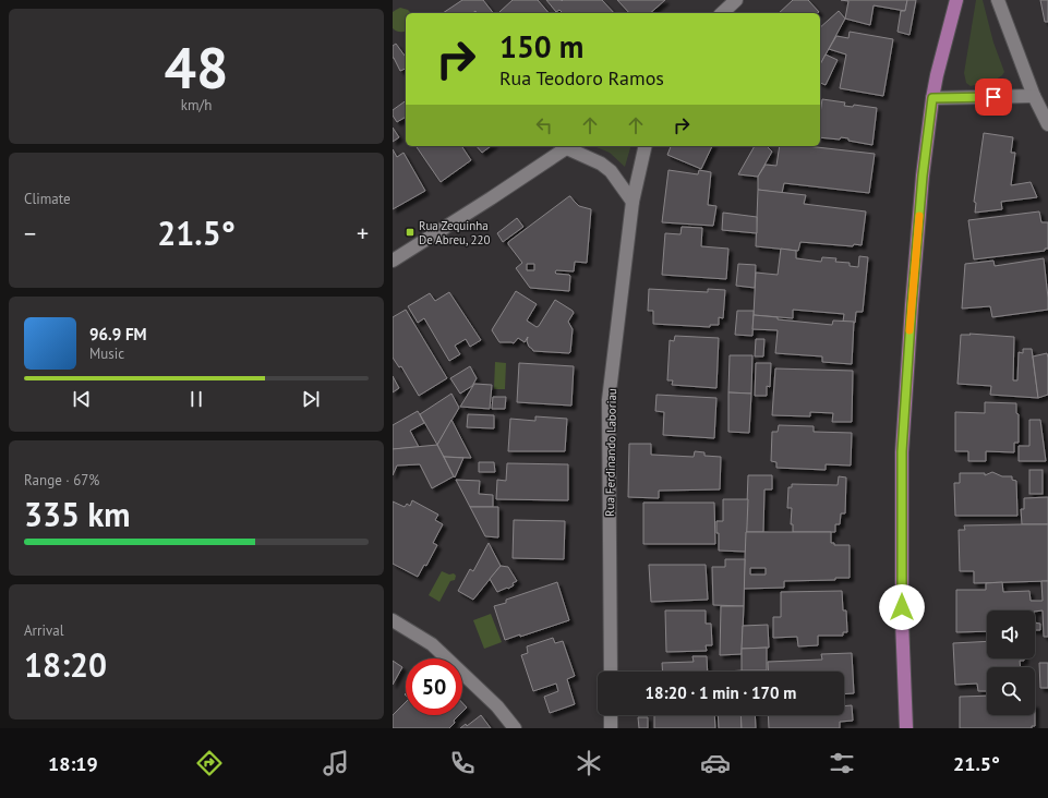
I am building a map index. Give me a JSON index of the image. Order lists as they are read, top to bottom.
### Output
{
  "streets": {
    "street": ["Rua Ferdinando Laboriau"]
  },
  "places": {
    "transit": ["Rua Zequinha De Abreu, 220"]
  },
  "page": {
    "tile": [
      ["48", "km/h"],
      "Climate",
      ["Range · 67%", "335 km"],
      ["Arrival", "18:20"]
    ],
    "turn": ["150 m", "Rua Teodoro Ramos"],
    "heat": ["−", "21.5°", "+"],
    "song": ["96.9 FM", "Music"],
    "limit": "50",
    "trip": "18:20 · 1 min · 170 m",
    "tabs": ["18:19", "21.5°"]
  }
}
